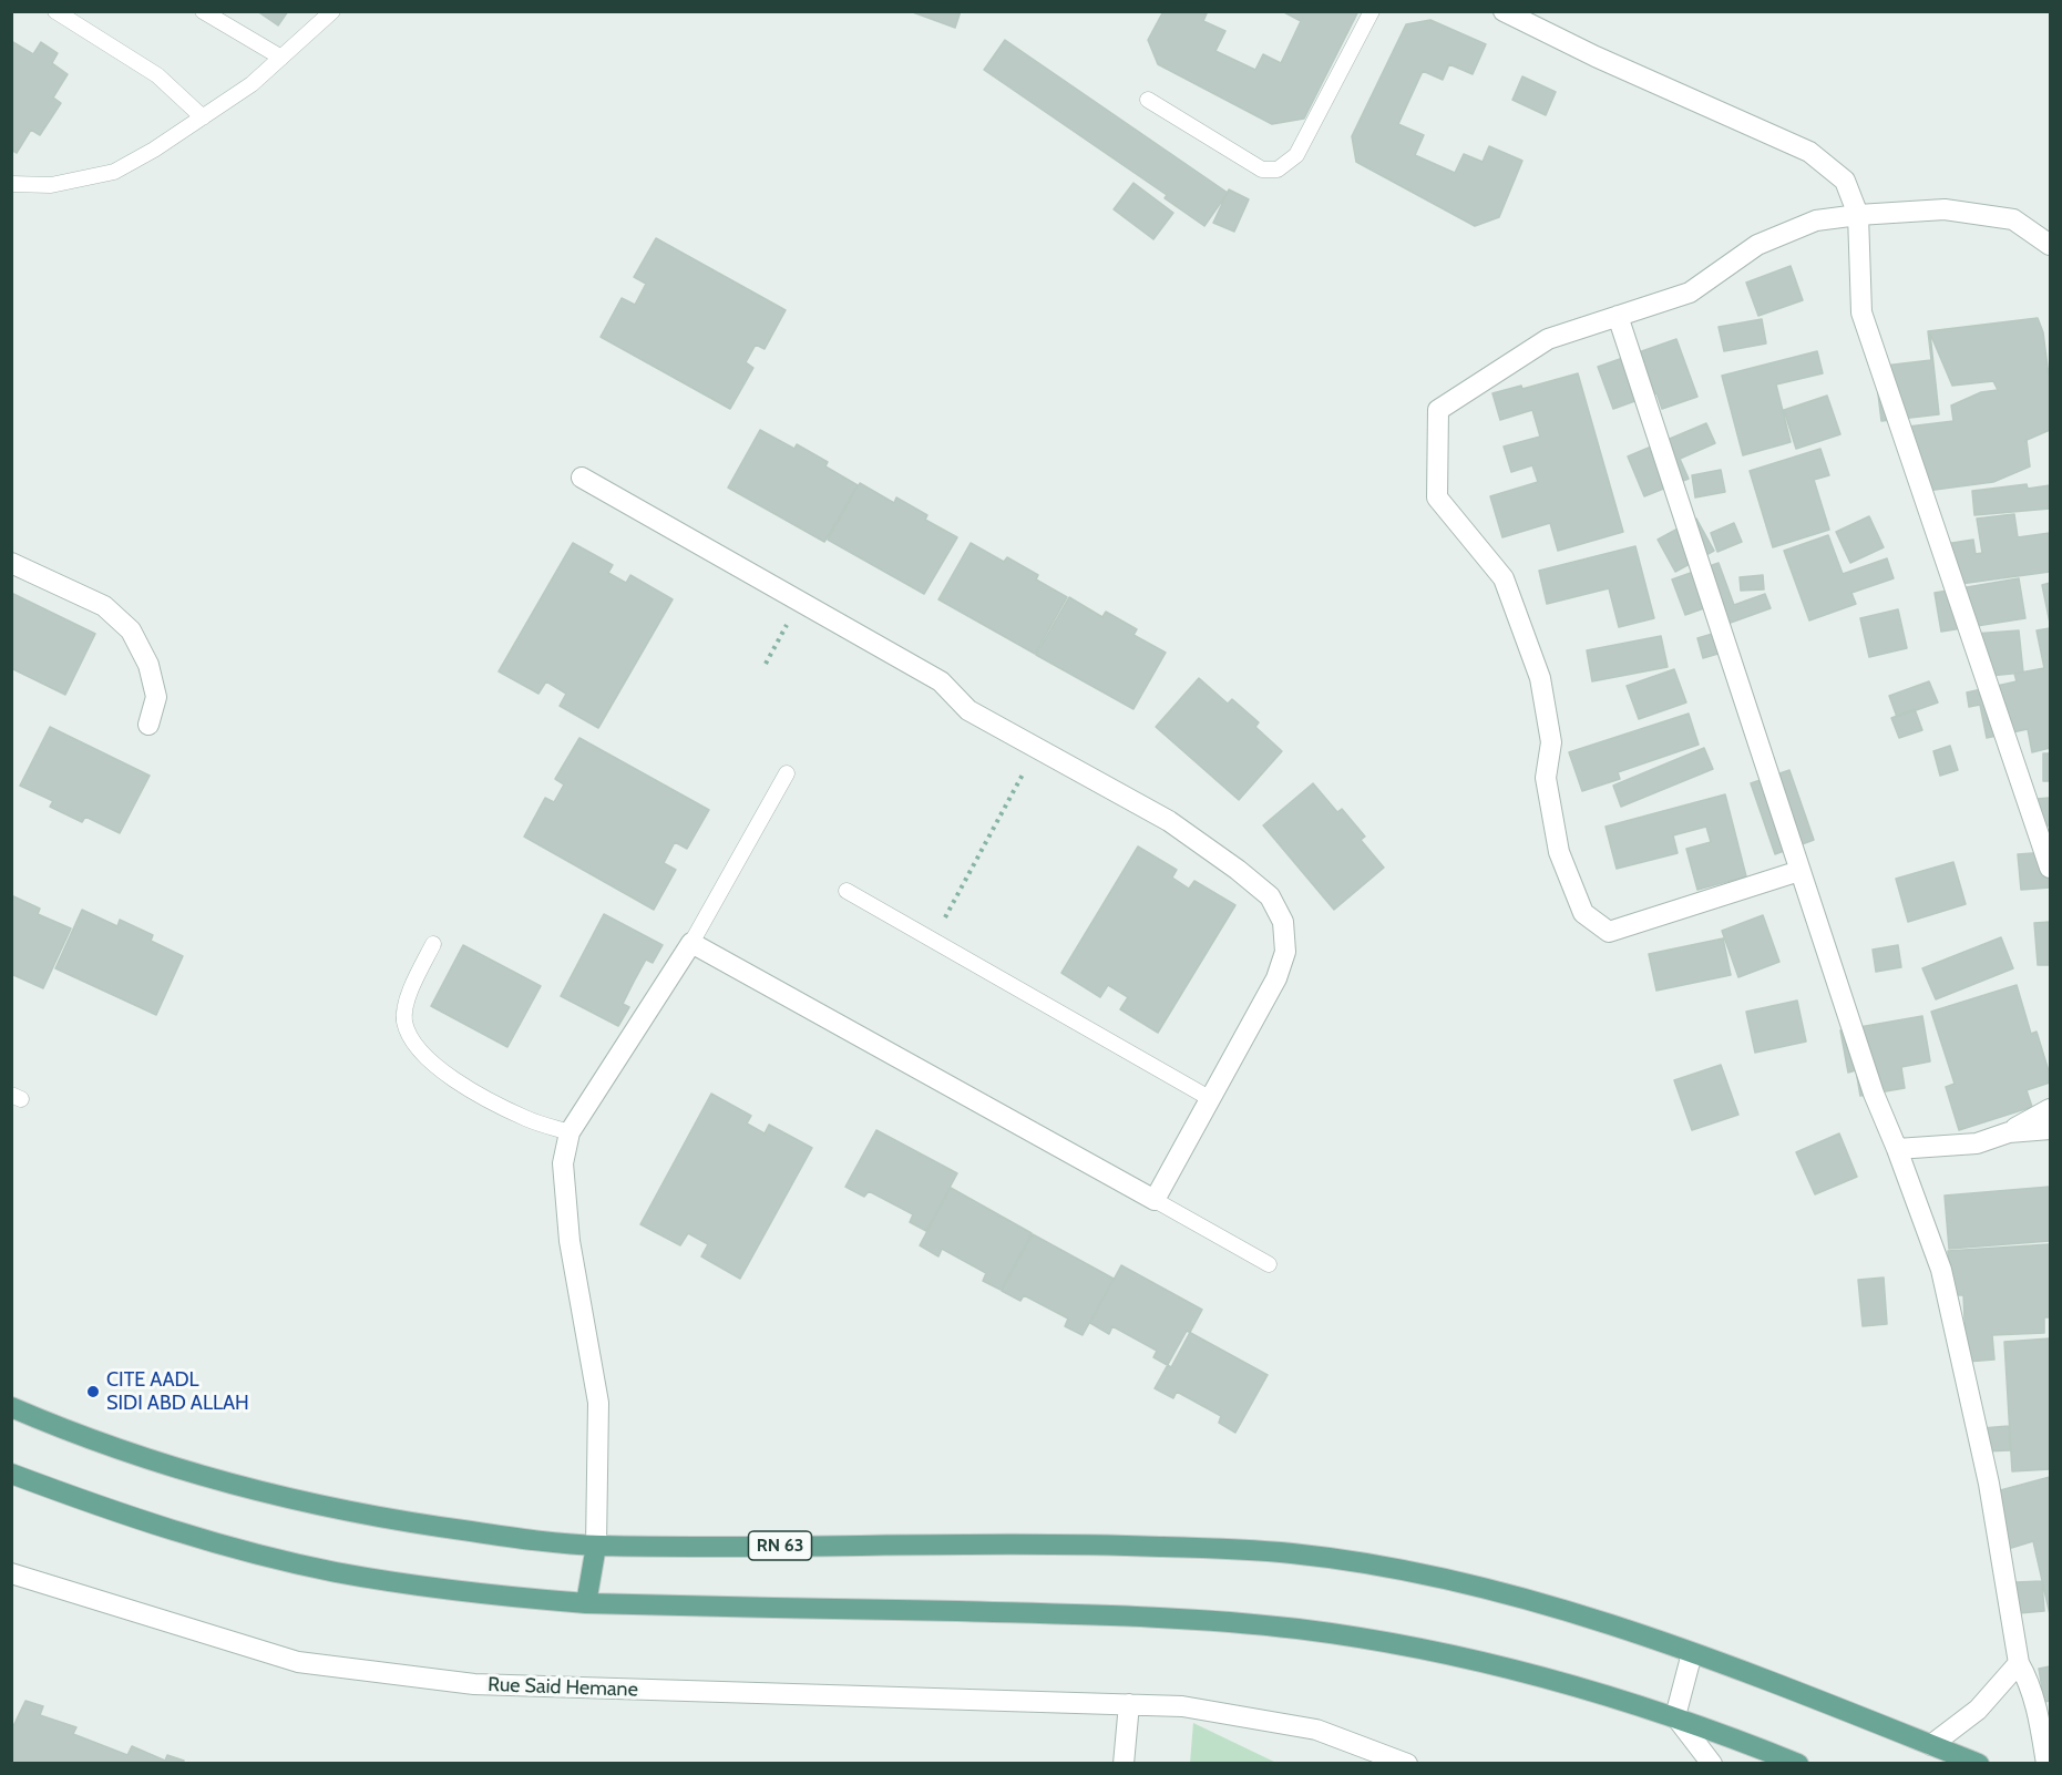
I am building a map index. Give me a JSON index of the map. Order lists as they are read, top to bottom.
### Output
{
  "streets": {
    "main road": ["RN 63"],
    "street": ["Rue Said Hemane"]
  },
  "places": ["CITE AADL SIDI ABD ALLAH"]
}
